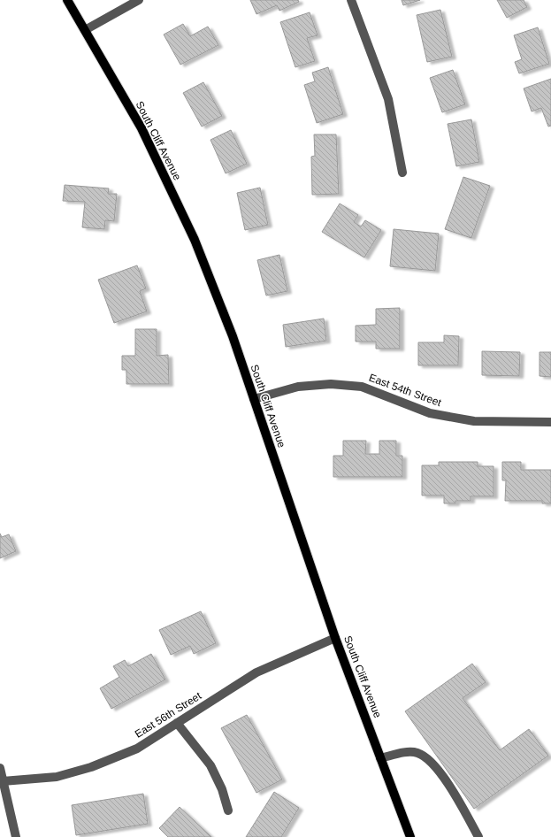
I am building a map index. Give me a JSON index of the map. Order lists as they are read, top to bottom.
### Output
{
  "streets": {
    "main road": ["South Cliff Avenue"],
    "street": ["East 54th Street", "East 56th Street"]
  },
  "crossings": [
    ["South Cliff Avenue", "East 54th Street"],
    ["South Cliff Avenue", "East 56th Street"]
  ]
}
